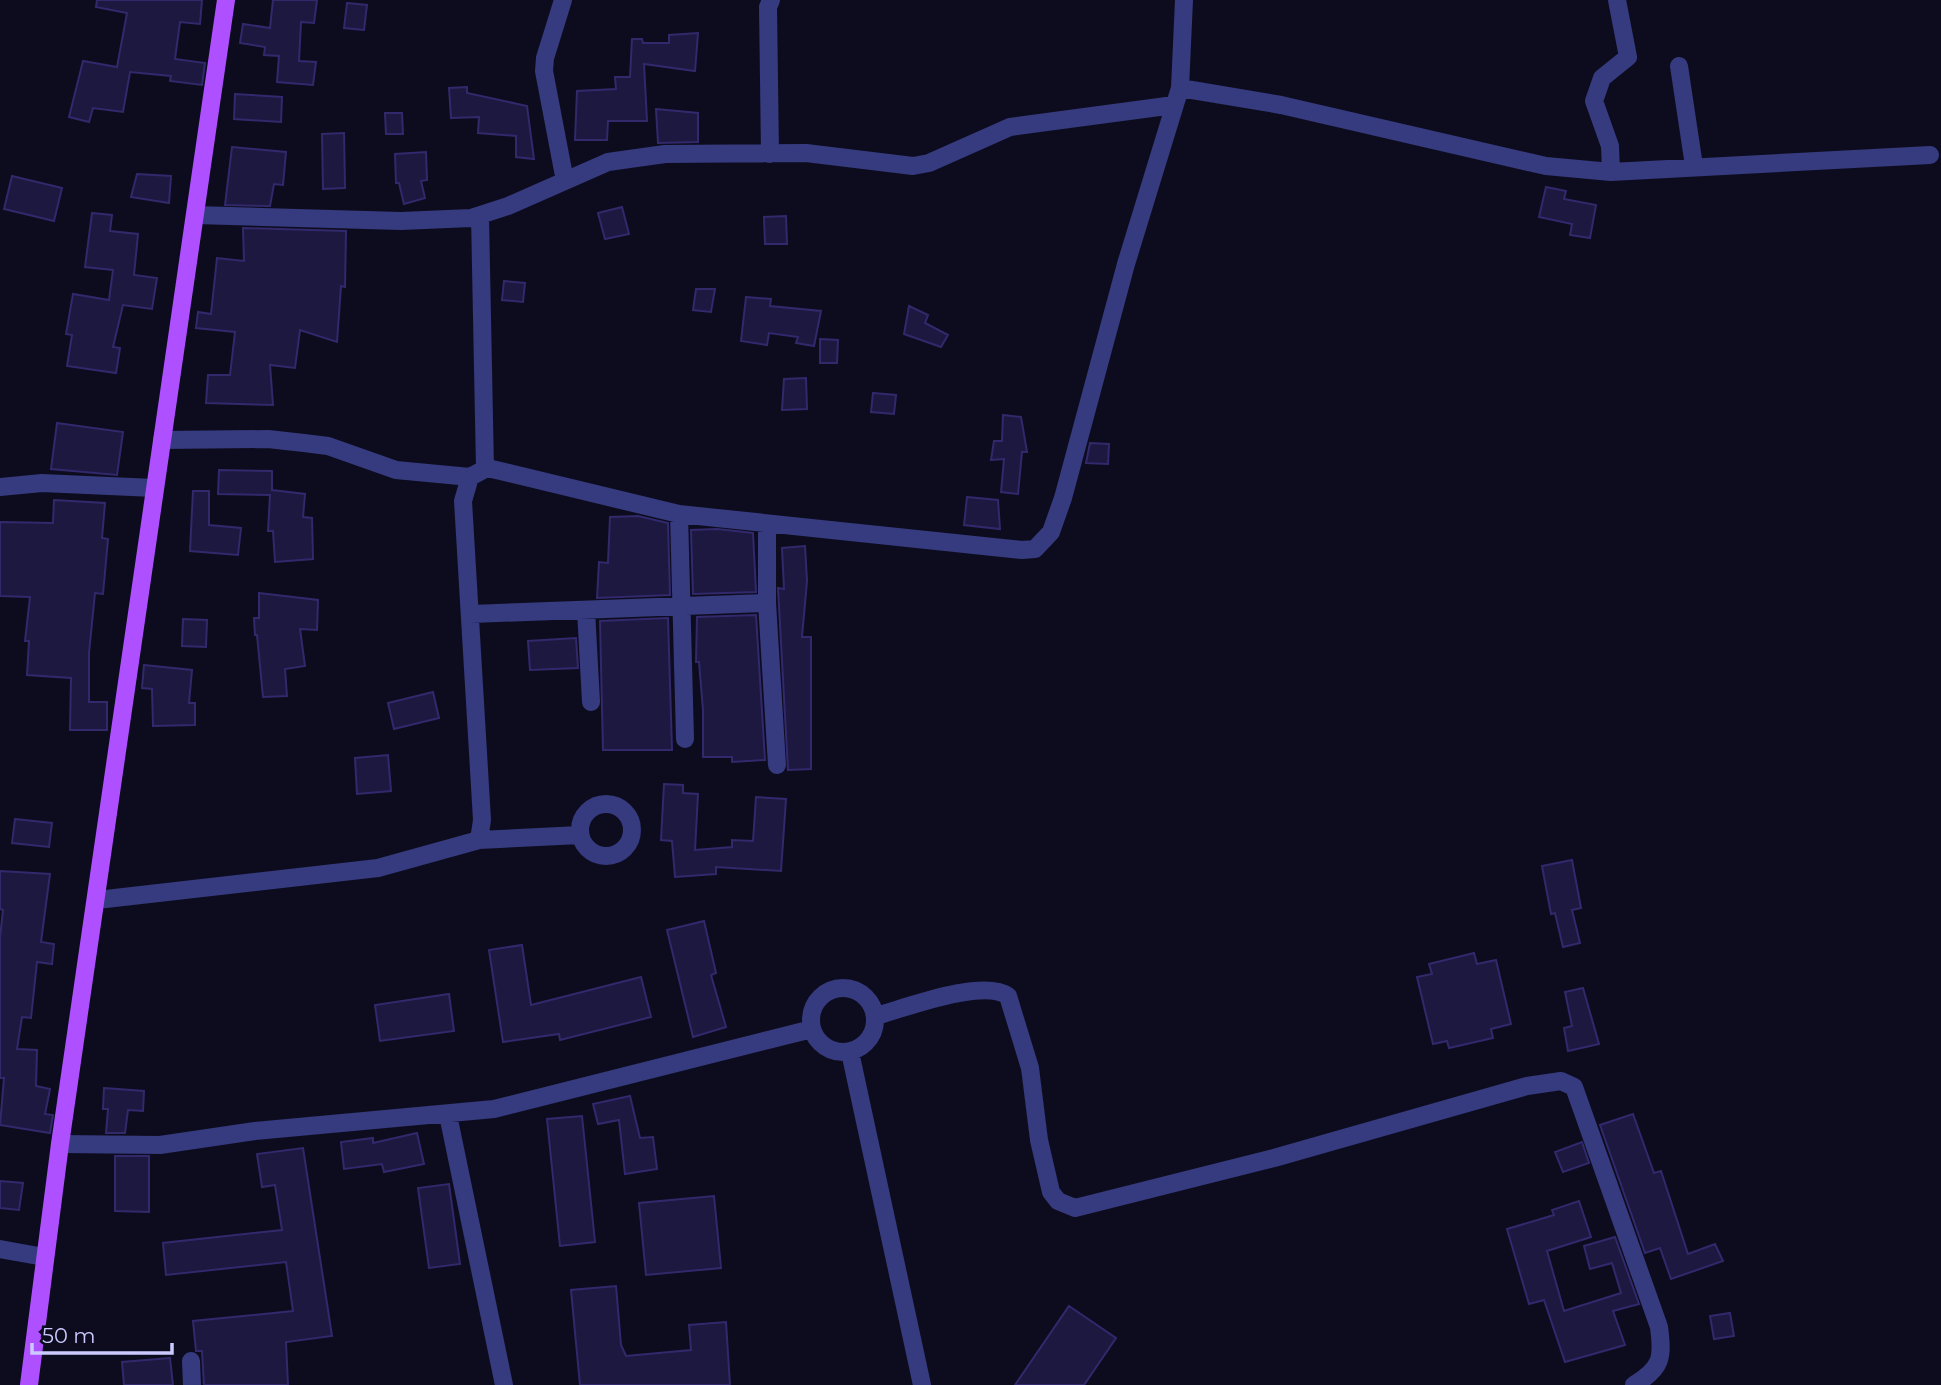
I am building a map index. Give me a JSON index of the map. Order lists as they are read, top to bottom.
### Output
{
  "scale_bar": "50 m"
}
